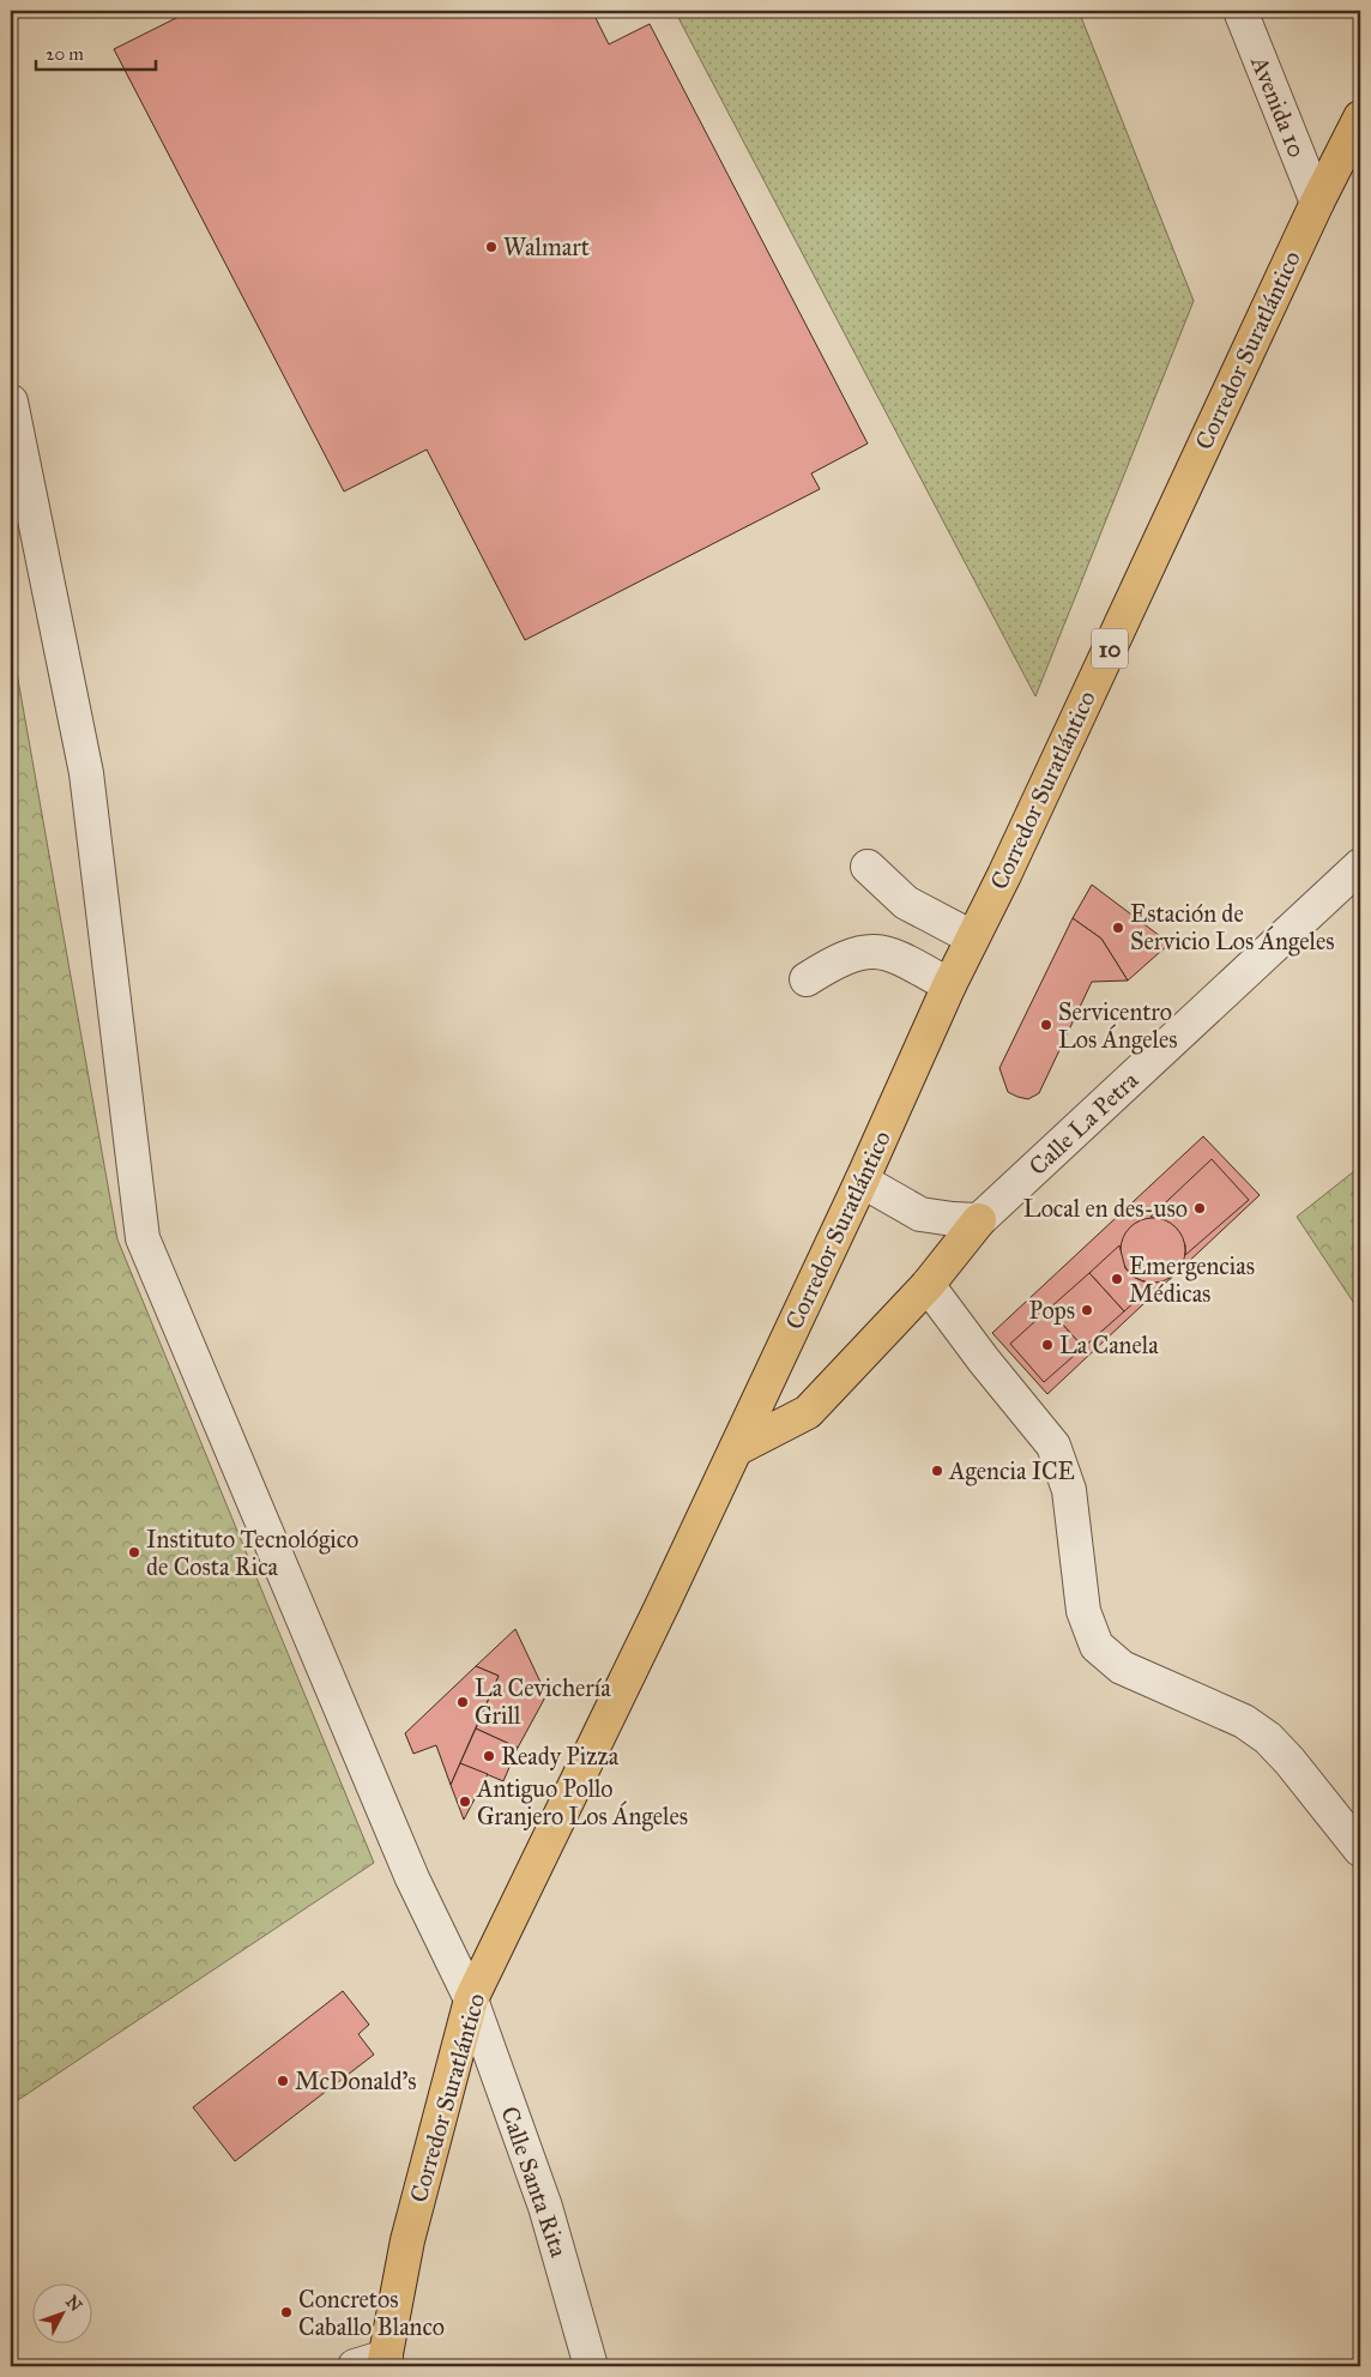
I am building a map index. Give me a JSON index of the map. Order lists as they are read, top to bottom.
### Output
{
  "streets": {
    "main road": ["Corredor Suratlántico", "10"],
    "street": ["Avenida 10", "Calle La Petra", "Calle Santa Rita"]
  },
  "crossings": [
    ["Avenida 10", "Corredor Suratlántico"],
    ["Corredor Suratlántico", "Calle Santa Rita"]
  ],
  "places": [
    "Walmart",
    "Estación de Servicio Los Ángeles",
    "Servicentro Los Ángeles",
    "Local en des-uso",
    "Emergencias Médicas",
    "Pops",
    "La Canela",
    "Agencia ICE",
    "Instituto Tecnológico de Costa Rica",
    "La Cevichería Grill",
    "Ready Pizza",
    "Antiguo Pollo Granjero Los Ángeles",
    "McDonald's",
    "Concretos Caballo Blanco"
  ],
  "scale_bar": "20 m",
  "north": "top right"
}
